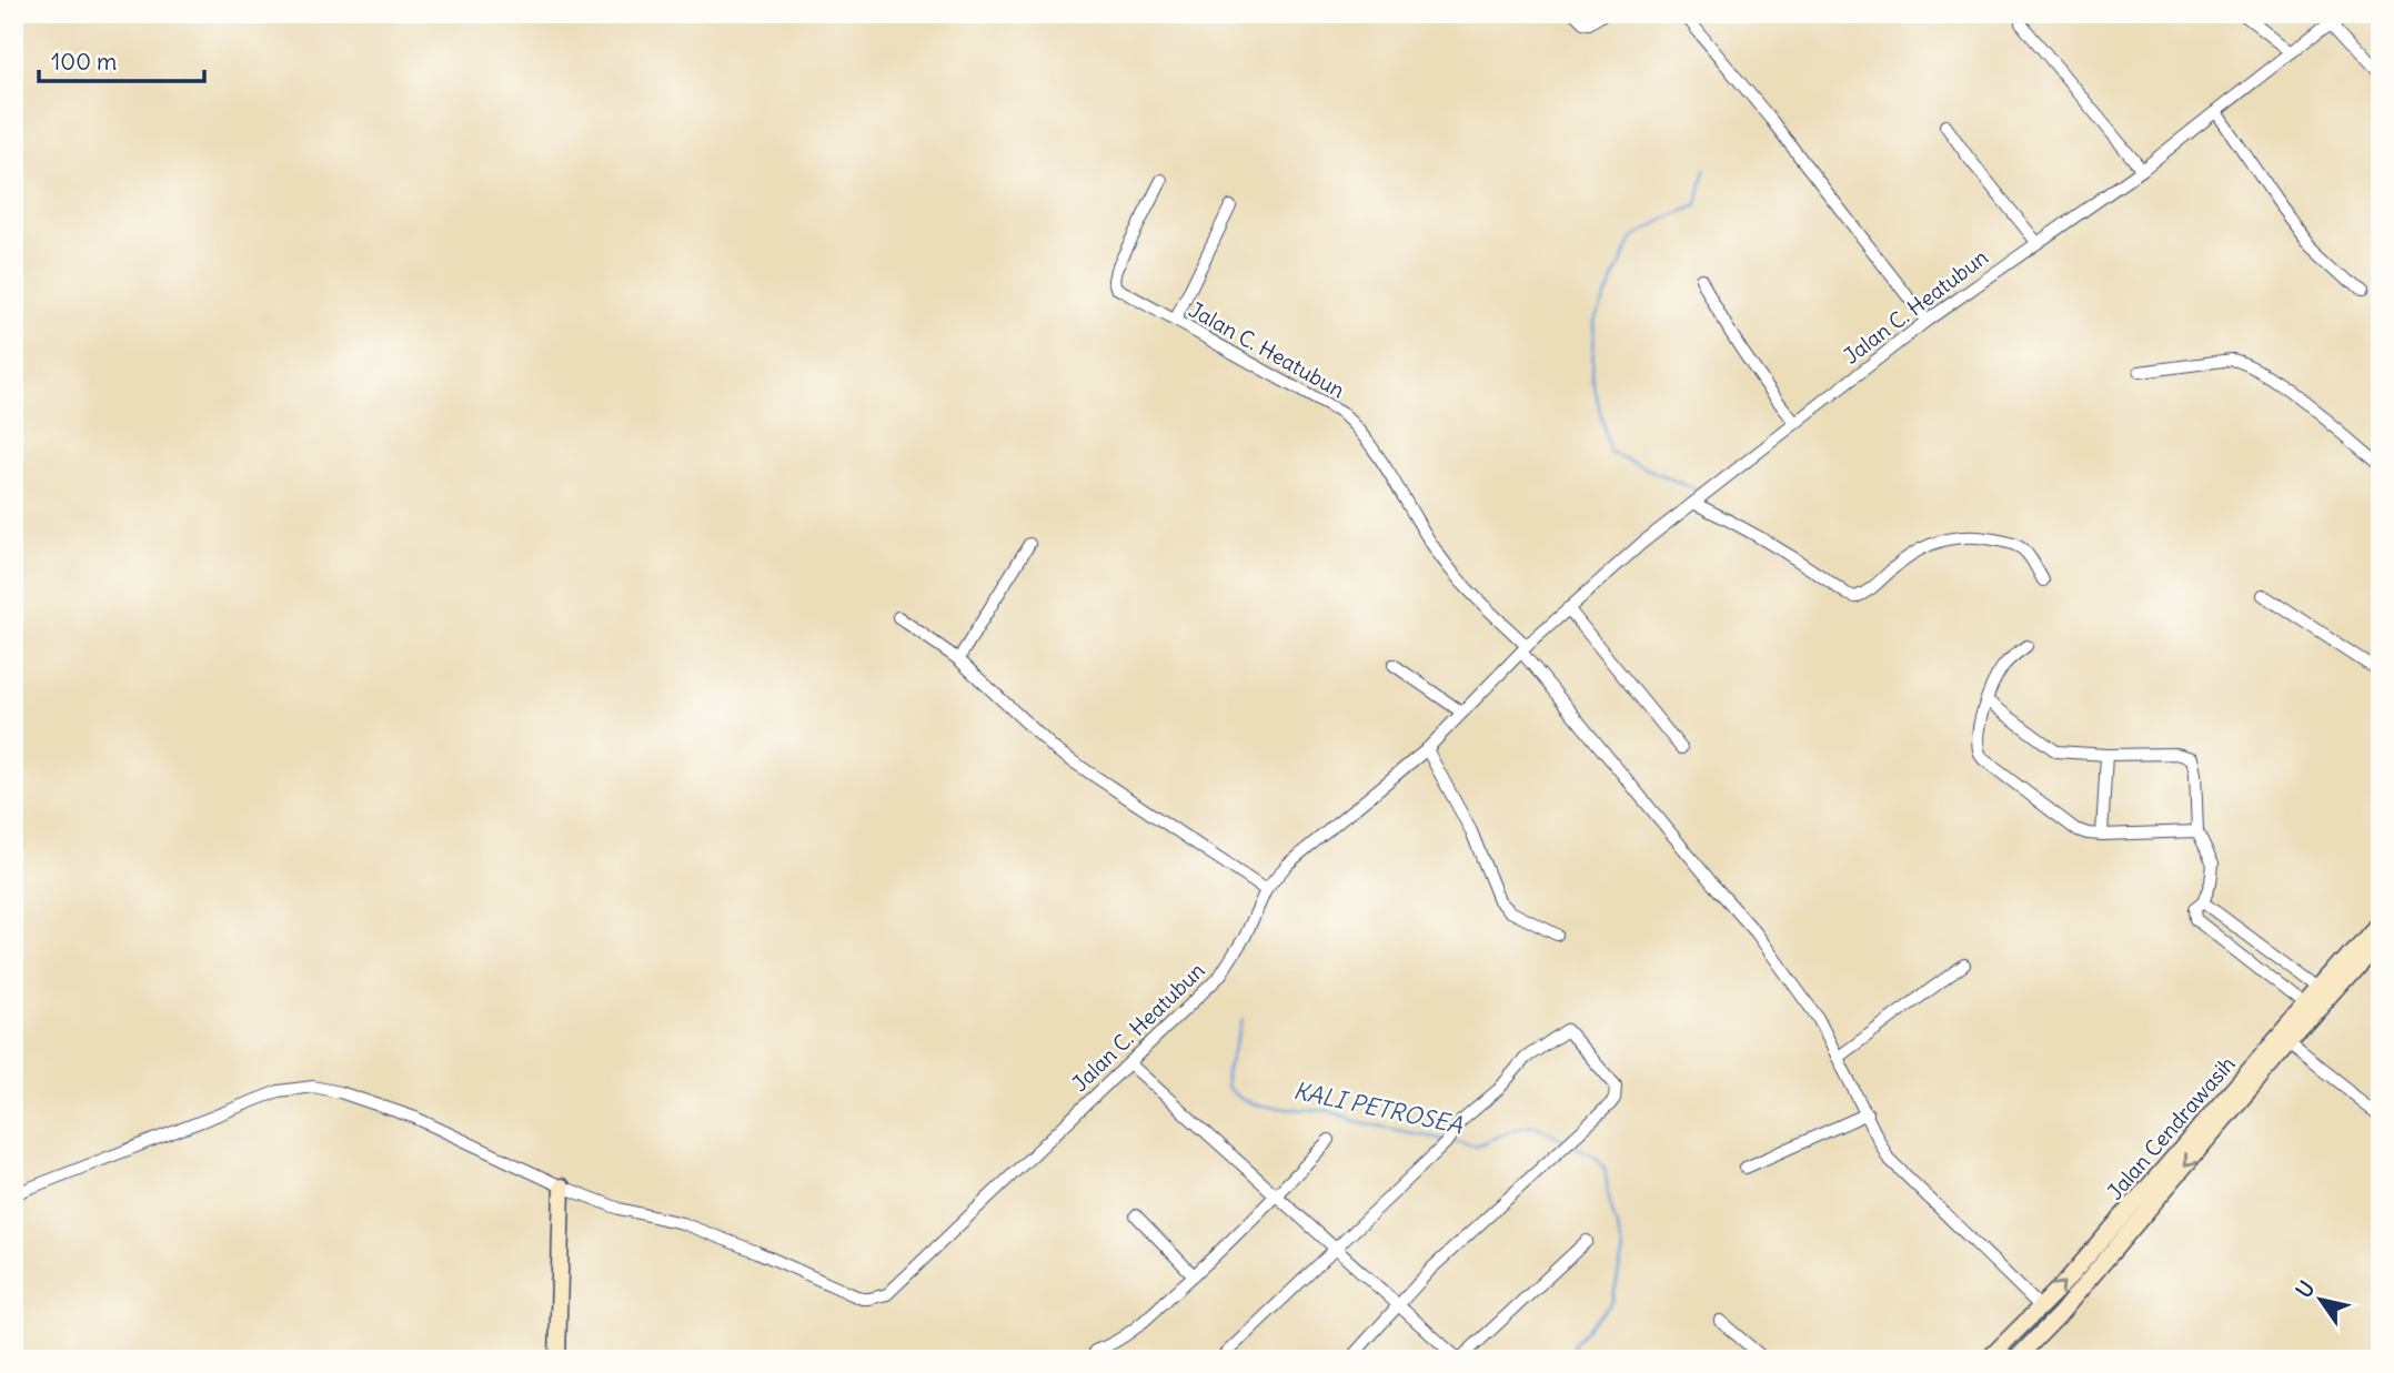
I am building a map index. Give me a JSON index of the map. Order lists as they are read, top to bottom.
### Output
{
  "streets": {
    "main road": ["Jalan Cendrawasih"],
    "street": ["Jalan C. Heatubun"]
  },
  "water": ["KALI PETROSEA"],
  "scale_bar": "100 m",
  "north": "top left"
}
